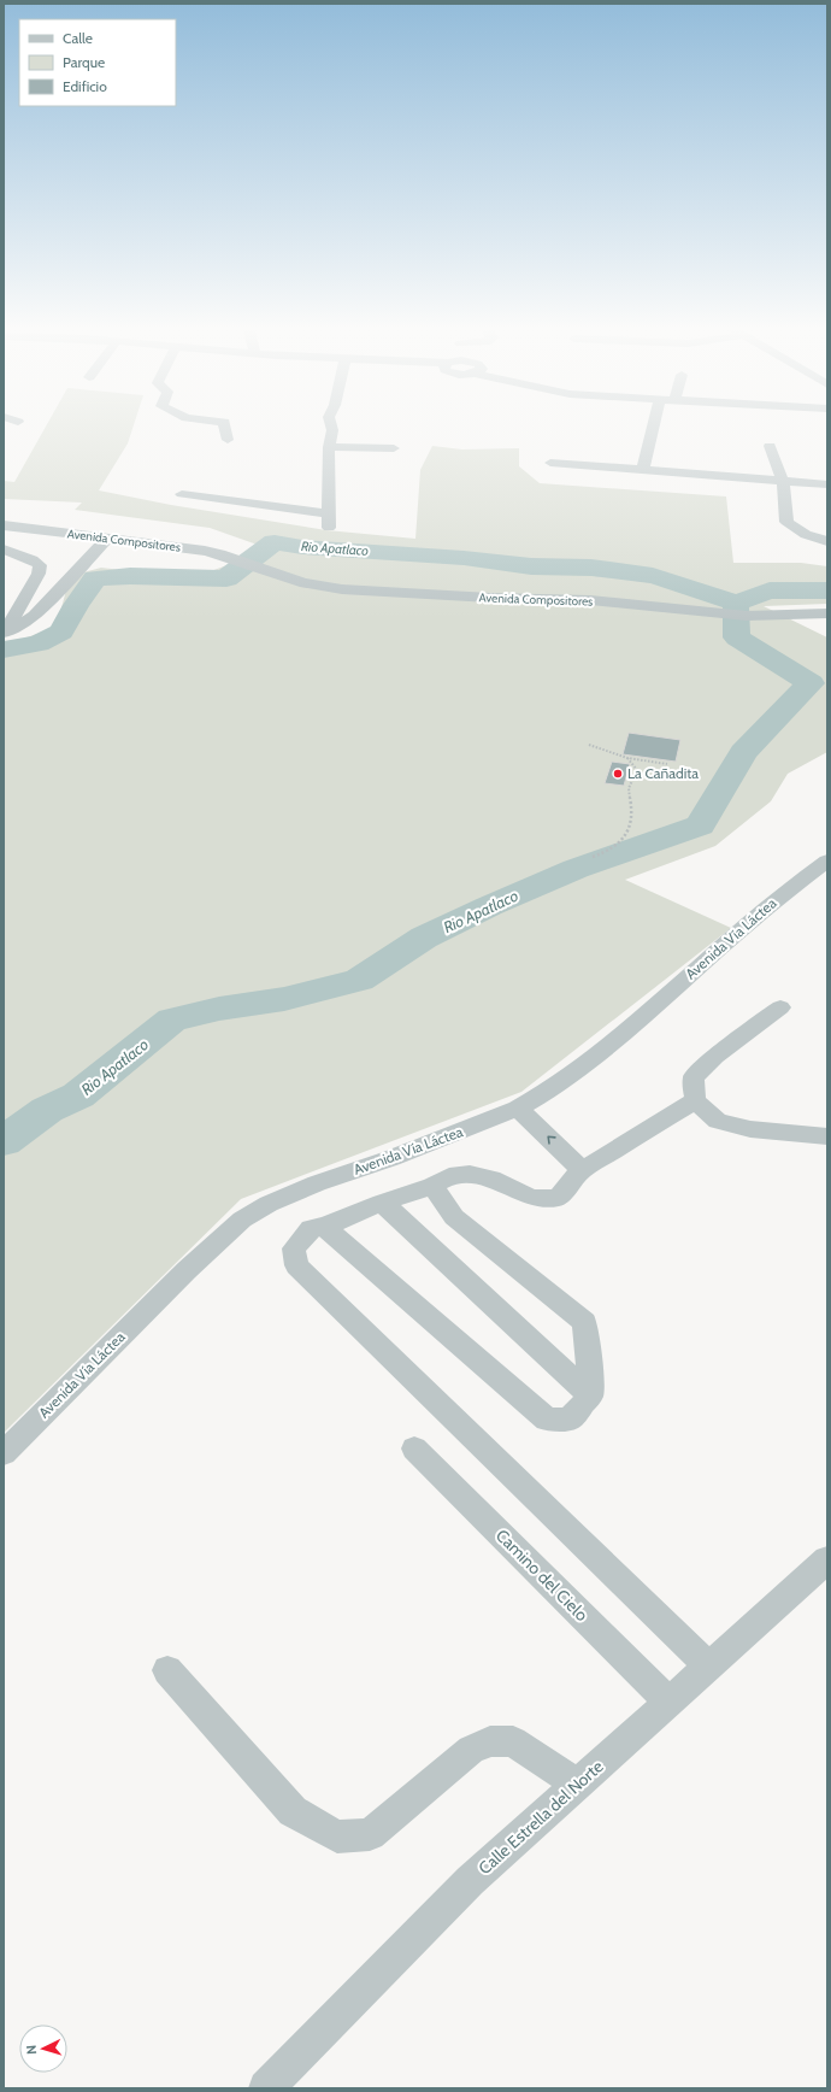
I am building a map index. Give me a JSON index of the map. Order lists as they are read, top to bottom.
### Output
{
  "streets": {
    "street": [
      "Avenida Compositores",
      "Avenida Vía Láctea",
      "Camino del Cielo",
      "Calle Estrella del Norte"
    ]
  },
  "crossings": [
    ["Camino del Cielo", "Calle Estrella del Norte"]
  ],
  "water": ["Rio Apatlaco"],
  "places": ["La Cañadita"],
  "legend": ["Calle", "Parque", "Edificio"],
  "north": "left"
}
